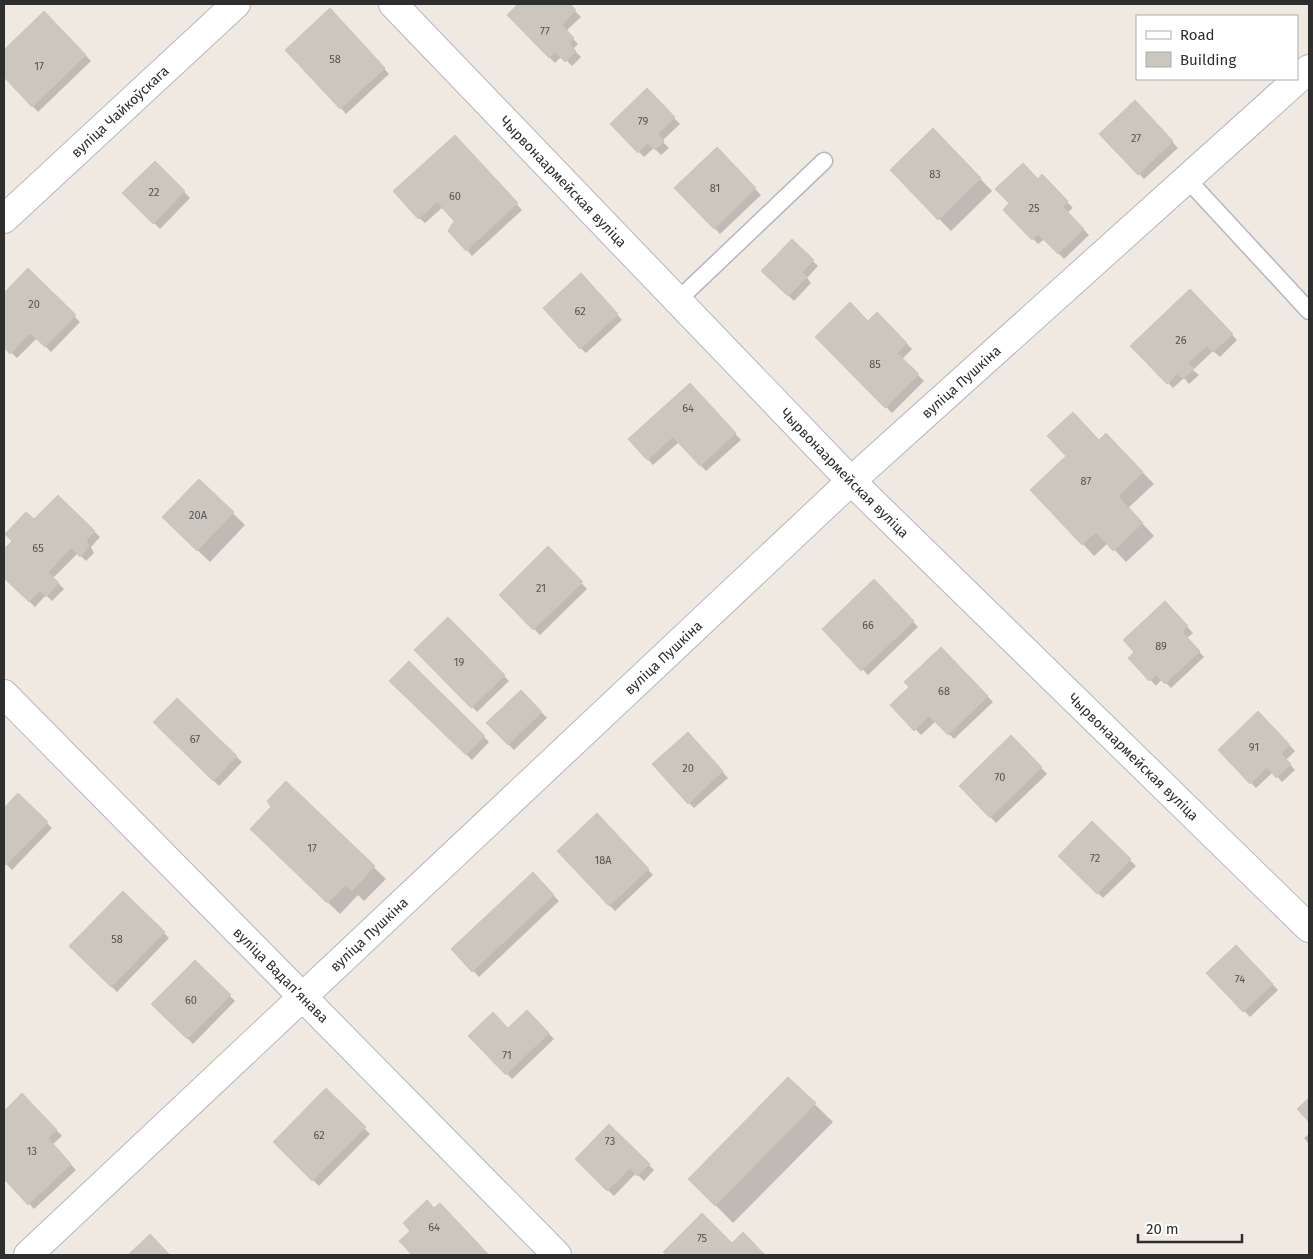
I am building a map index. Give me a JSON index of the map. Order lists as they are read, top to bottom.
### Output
{
  "streets": {
    "street": [
      "вуліца Чайкоўскага",
      "Чырвонаармейская вуліца",
      "вуліца Пушкіна",
      "вуліца Вадапʼянава"
    ]
  },
  "crossings": [
    ["Чырвонаармейская вуліца", "вуліца Пушкіна"],
    ["вуліца Пушкіна", "вуліца Вадапʼянава"]
  ],
  "house_numbers": [
    "77",
    "58",
    "17",
    "79",
    "27",
    "83",
    "81",
    "22",
    "60",
    "25",
    "20",
    "62",
    "26",
    "85",
    "64",
    "87",
    "20А",
    "65",
    "21",
    "66",
    "89",
    "19",
    "68",
    "67",
    "91",
    "20",
    "70",
    "17",
    "72",
    "18А",
    "58",
    "74",
    "60",
    "71",
    "62",
    "73",
    "13",
    "64",
    "75"
  ],
  "legend": ["Road", "Building"],
  "scale_bar": "20 m"
}
